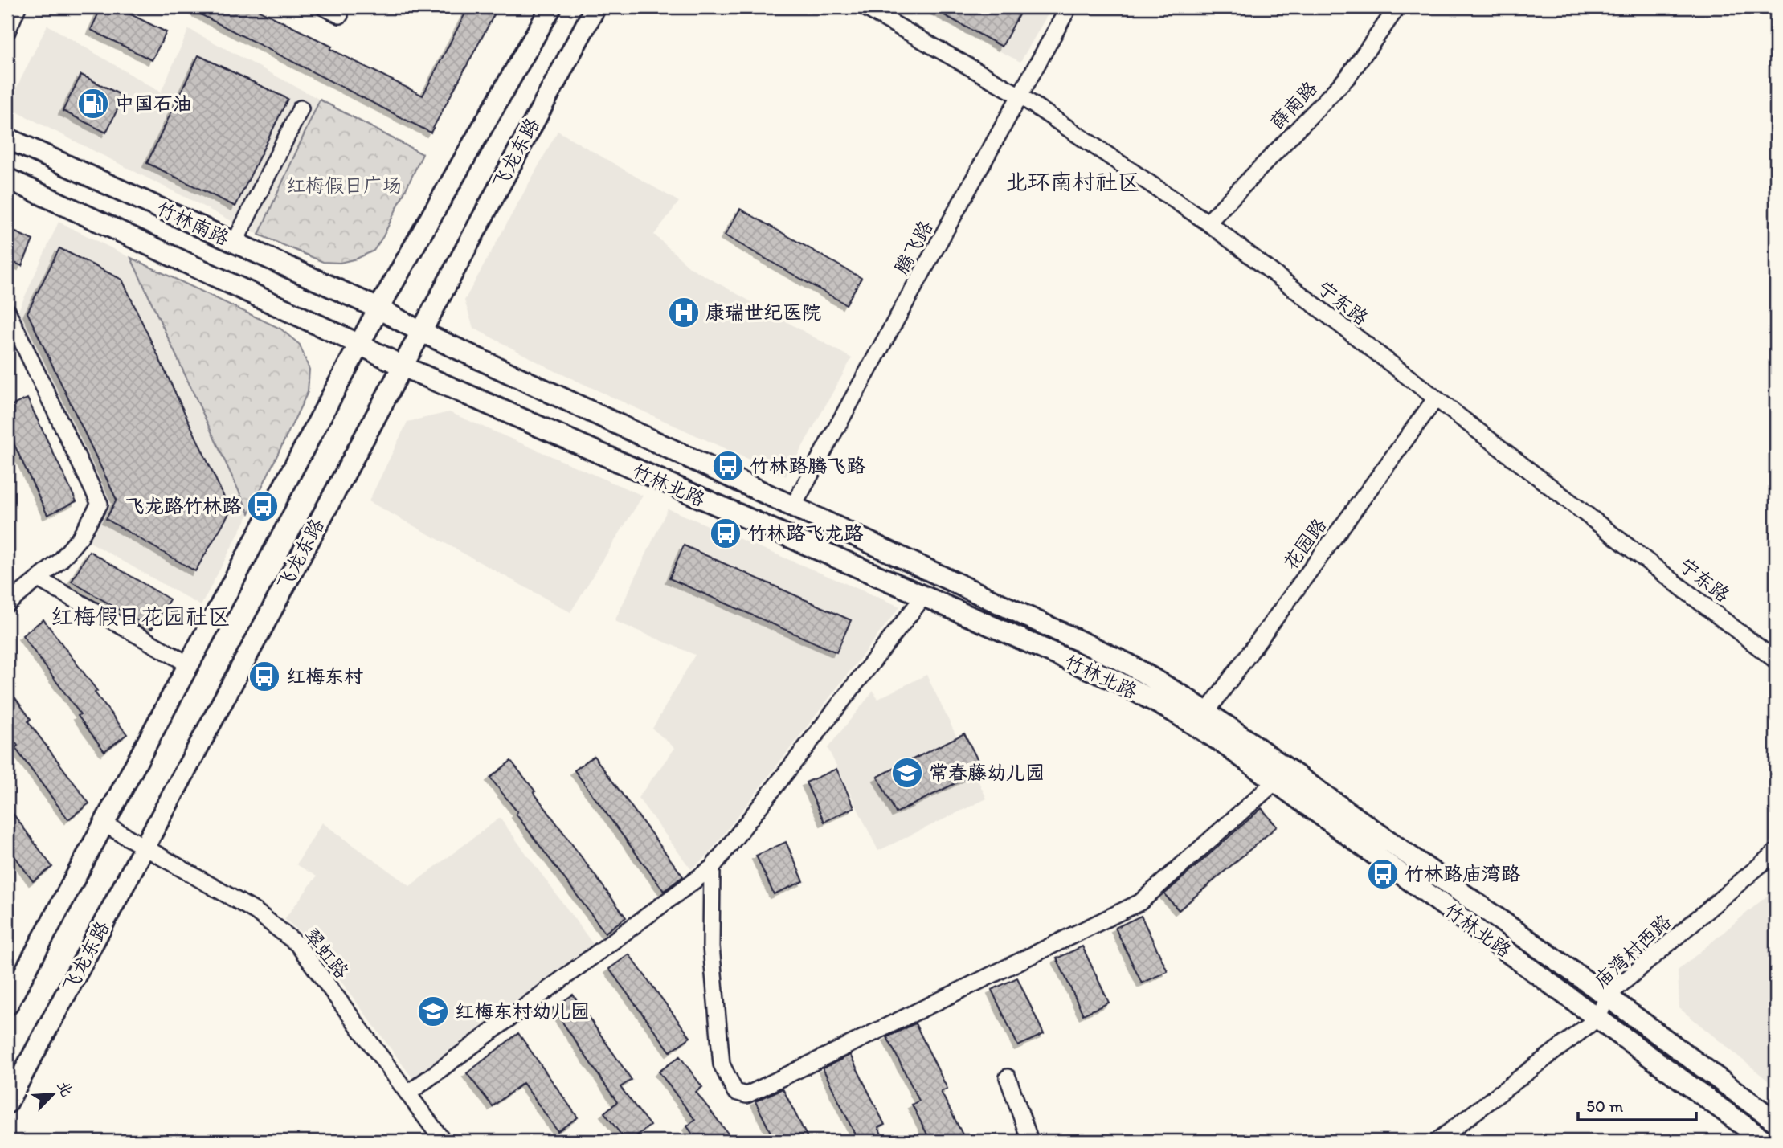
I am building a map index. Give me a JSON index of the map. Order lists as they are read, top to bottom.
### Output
{
  "streets": {
    "main road": ["飞龙东路", "竹林南路", "竹林北路"],
    "street": [
      "薛南路",
      "腾飞路",
      "宁东路",
      "花园路",
      "庙湾村西路",
      "翠虹路"
    ]
  },
  "crossings": [
    ["薛南路", "宁东路"],
    ["飞龙东路", "竹林南路"],
    ["飞龙东路", "竹林北路"],
    ["飞龙东路", "翠虹路"],
    ["竹林南路", "竹林北路"],
    ["腾飞路", "宁东路"],
    ["腾飞路", "竹林北路"],
    ["宁东路", "花园路"],
    ["竹林北路", "花园路"],
    ["竹林北路", "庙湾村西路"]
  ],
  "districts": ["北环南村社区", "红梅假日花园社区"],
  "parks": ["红梅假日广场"],
  "places": {
    "fuel station": ["中国石油"],
    "hospital": ["康瑞世纪医院"],
    "bus stop": [
      "竹林路腾飞路",
      "飞龙路竹林路",
      "竹林路飞龙路",
      "红梅东村",
      "竹林路庙湾路"
    ],
    "school or university": ["常春藤幼儿园", "红梅东村幼儿园"]
  },
  "scale_bar": "50 m",
  "north": "top right"
}
